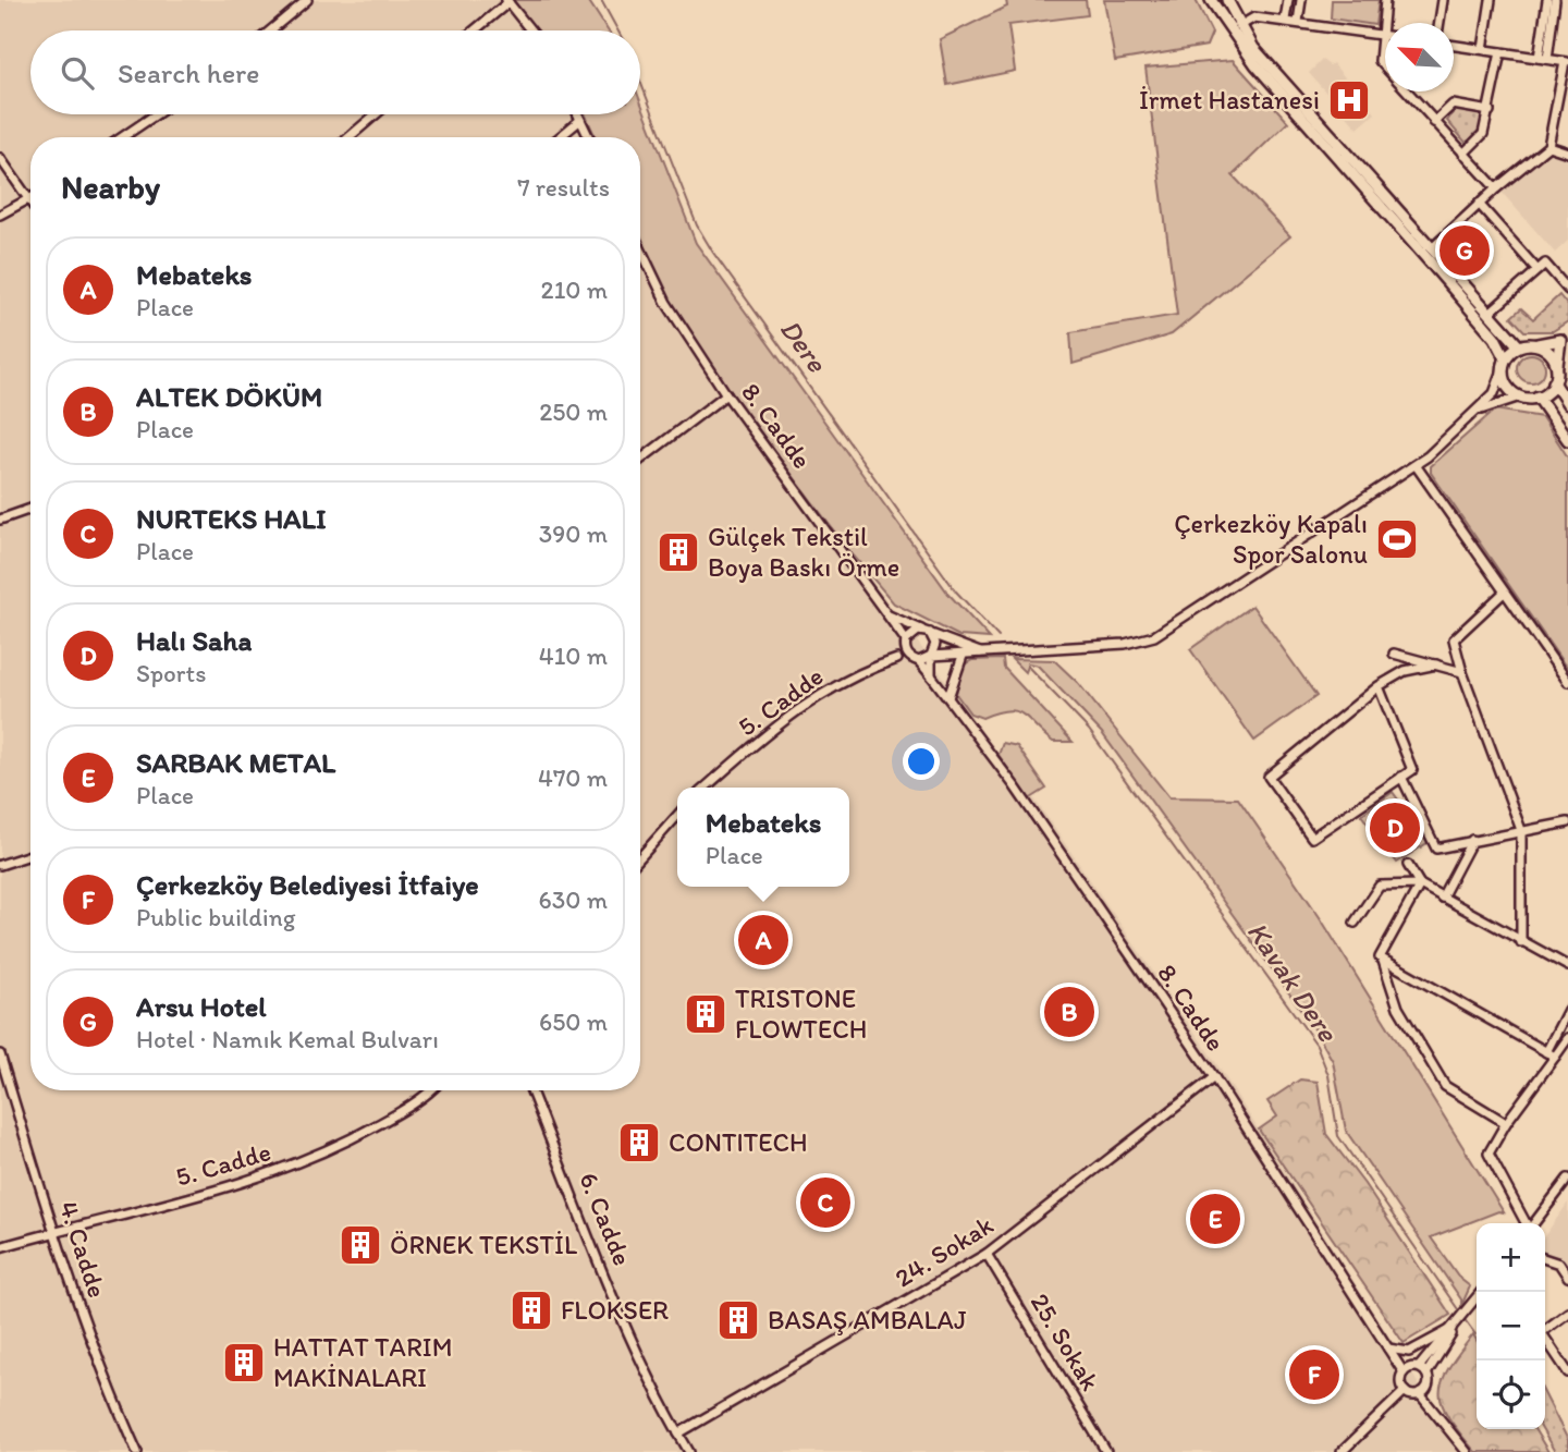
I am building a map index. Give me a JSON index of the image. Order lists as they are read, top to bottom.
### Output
{
  "streets": {
    "street": [
      "8. Cadde",
      "5. Cadde",
      "6. Cadde",
      "4. Cadde",
      "24. Sokak",
      "25. Sokak"
    ]
  },
  "crossings": [
    ["8. Cadde", "24. Sokak"],
    ["5. Cadde", "4. Cadde"],
    ["6. Cadde", "24. Sokak"],
    ["24. Sokak", "25. Sokak"]
  ],
  "water": ["Dere", "Kavak Dere"],
  "places": {
    "hospital": ["İrmet Hastanesi"],
    "sports": ["Çerkezköy Kapalı Spor Salonu"],
    "building": [
      "Gülçek Tekstil Boya Baskı Örme",
      "TRISTONE FLOWTECH",
      "CONTITECH",
      "ÖRNEK TEKSTİL",
      "FLOKSER",
      "BASAŞ AMBALAJ",
      "HATTAT TARIM MAKİNALARI"
    ]
  },
  "north": "top left",
  "page": {
    "search": "Search here",
    "heading": ["Nearby", "7 results"],
    "pins": [
      "G",
      "D",
      "A",
      "B",
      "C",
      "E",
      "F"
    ],
    "list": [
      {
        "mark": "A",
        "name": "Mebateks",
        "note": "Place",
        "value": "210 m"
      },
      {
        "mark": "B",
        "name": "ALTEK DÖKÜM",
        "note": "Place",
        "value": "250 m"
      },
      {
        "mark": "C",
        "name": "NURTEKS HALI",
        "note": "Place",
        "value": "390 m"
      },
      {
        "mark": "D",
        "name": "Halı Saha",
        "note": "Sports",
        "value": "410 m"
      },
      {
        "mark": "E",
        "name": "SARBAK METAL",
        "note": "Place",
        "value": "470 m"
      },
      {
        "mark": "F",
        "name": "Çerkezköy Belediyesi İtfaiye",
        "note": "Public building",
        "value": "630 m"
      },
      {
        "mark": "G",
        "name": "Arsu Hotel",
        "note": "Hotel · Namık Kemal Bulvarı",
        "value": "650 m"
      }
    ],
    "popup": ["Mebateks", "Place"],
    "map_buttons": ["+", "−"]
  }
}
